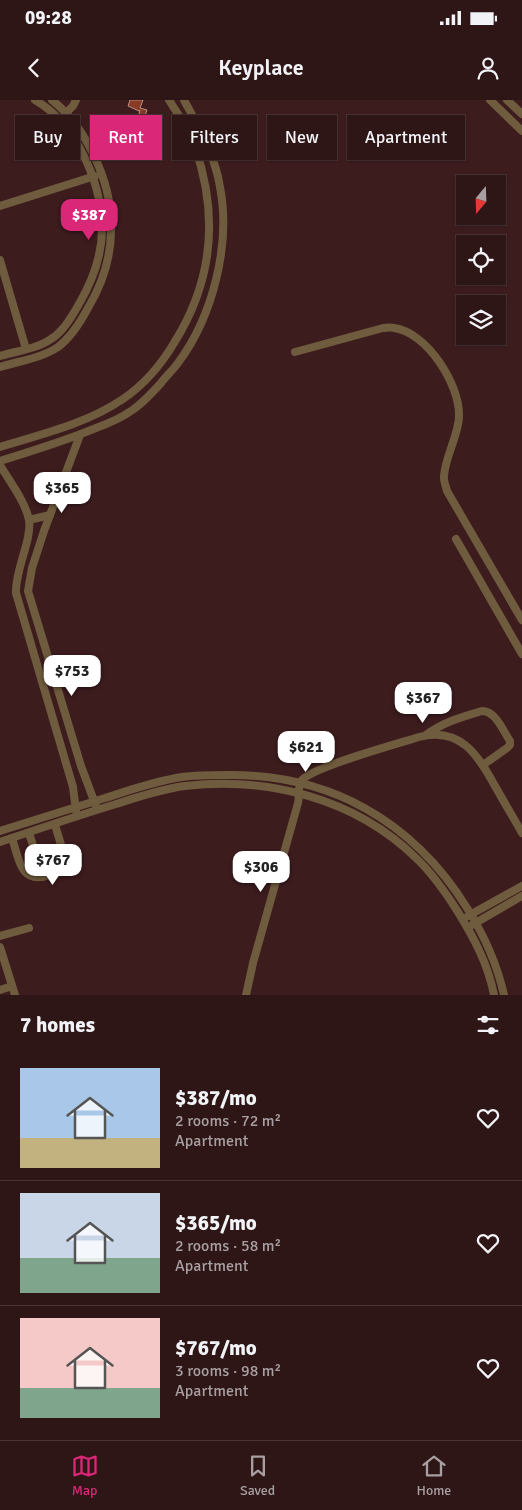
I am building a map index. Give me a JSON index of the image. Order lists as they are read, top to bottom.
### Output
{
  "north": "bottom",
  "page": {
    "status": "09:28",
    "header": "Keyplace",
    "chip": [
      "Buy",
      "Rent",
      "Filters",
      "New",
      "Apartment"
    ],
    "price": [
      "$387",
      "$365",
      "$753",
      "$367",
      "$621",
      "$767",
      "$306"
    ],
    "heading": "7 homes",
    "list": [
      {
        "name": "$387/mo",
        "note": "2 rooms · 72 m² · Apartment"
      },
      {
        "name": "$365/mo",
        "note": "2 rooms · 58 m² · Apartment"
      },
      {
        "name": "$767/mo",
        "note": "3 rooms · 98 m² · Apartment"
      }
    ],
    "tabs": ["Map", "Saved", "Home"]
  }
}
